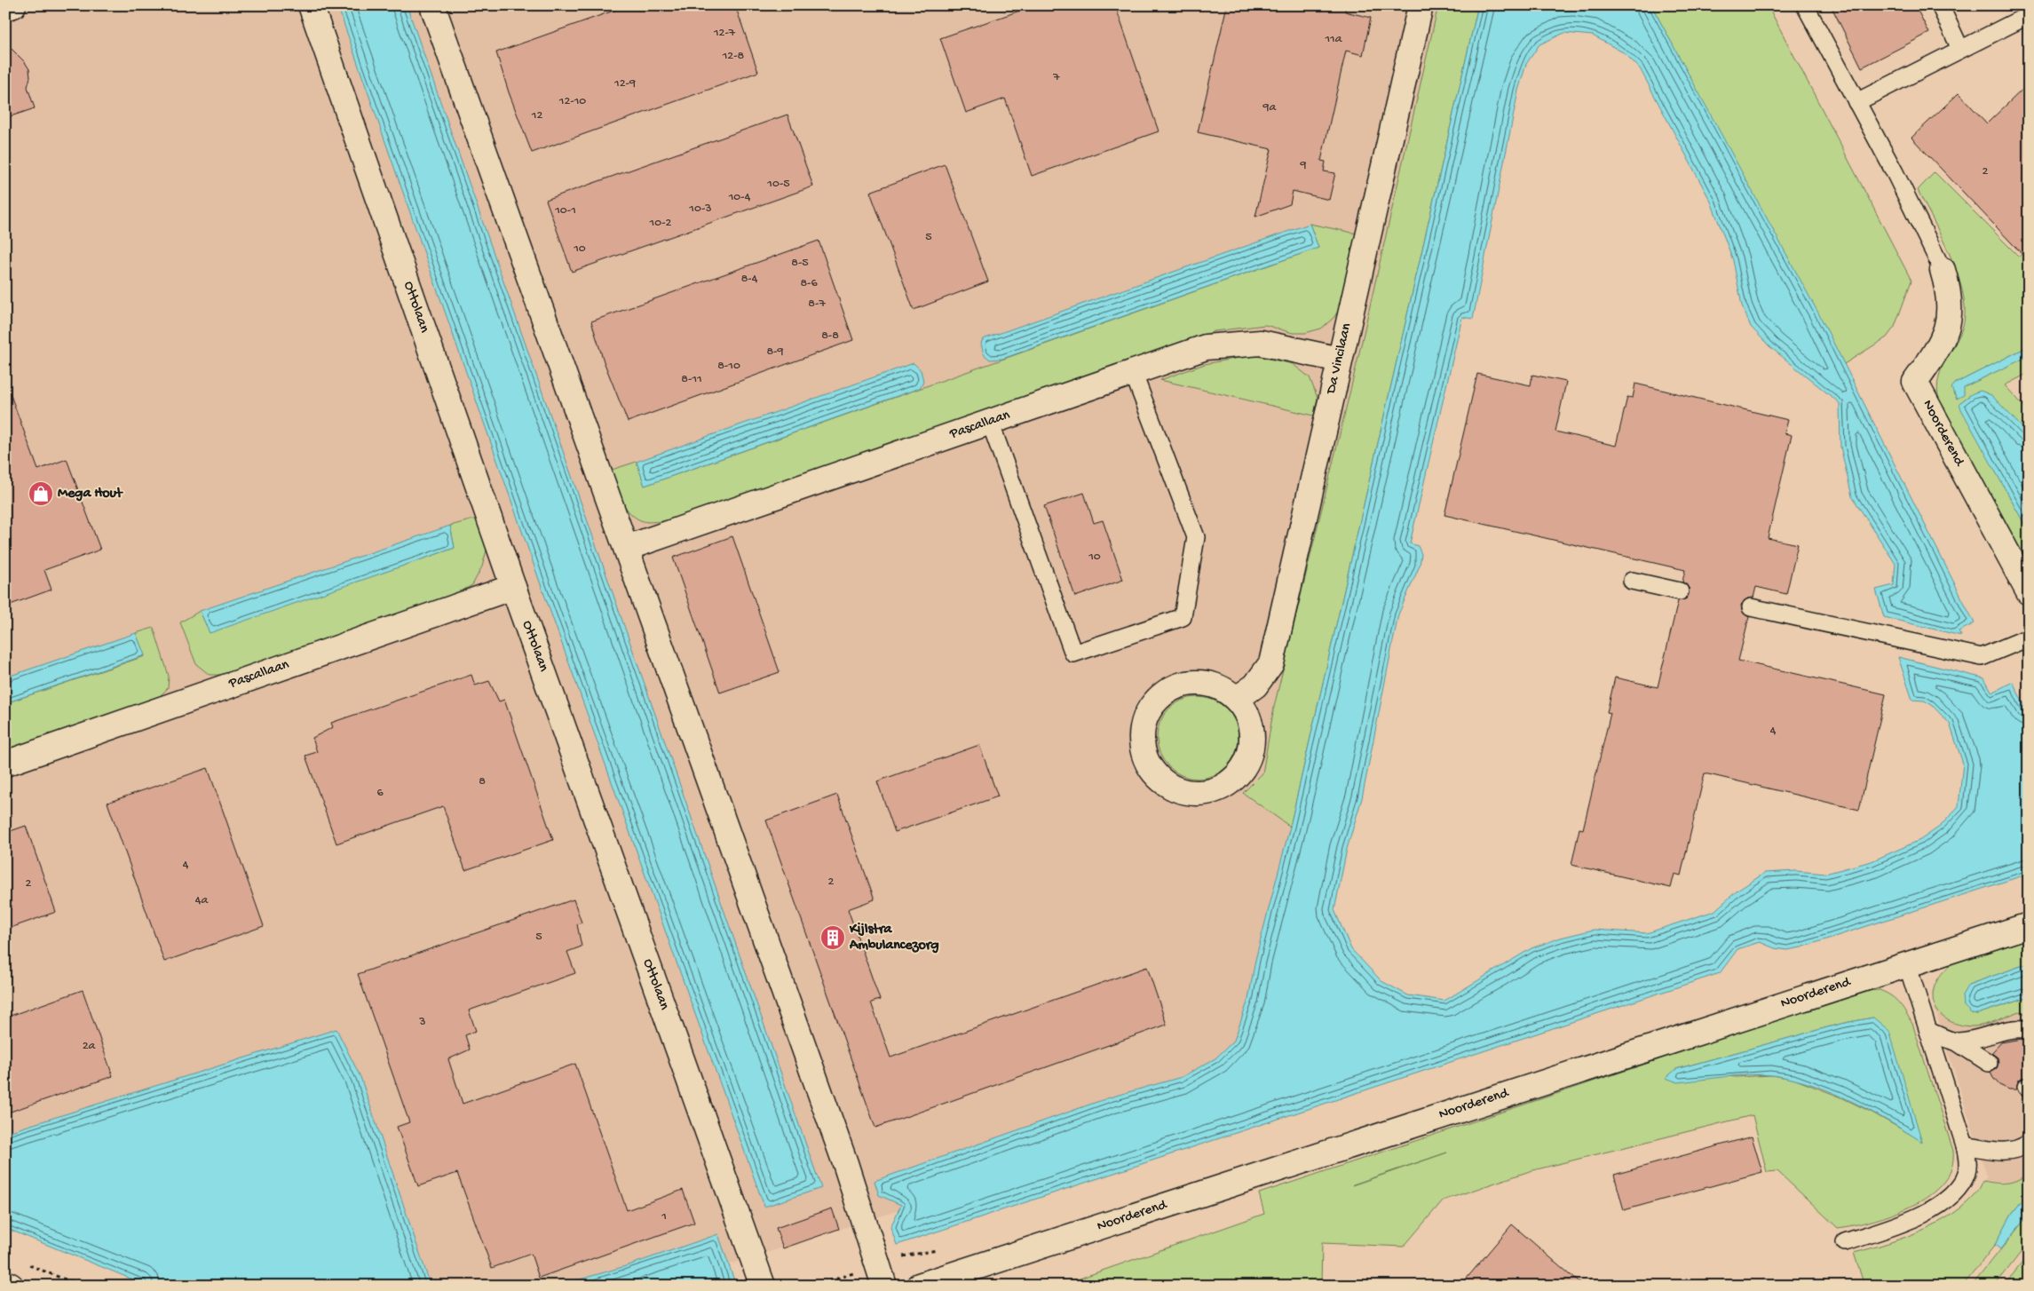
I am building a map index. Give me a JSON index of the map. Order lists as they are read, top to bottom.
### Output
{
  "streets": {
    "street": [
      "Ottolaan",
      "Da Vincilaan",
      "Pascallaan",
      "Noorderend"
    ]
  },
  "crossings": [
    ["Ottolaan", "Pascallaan"],
    ["Da Vincilaan", "Pascallaan"]
  ],
  "places": {
    "shop": ["Mega Hout"],
    "building": ["Kijlstra Ambulancezorg"]
  },
  "house_numbers": [
    "12-7",
    "11a",
    "12-8",
    "7",
    "12-9",
    "12-10",
    "9a",
    "12",
    "9",
    "2",
    "10-5",
    "10-4",
    "10-3",
    "10-1",
    "10-2",
    "5",
    "10",
    "8-5",
    "8-4",
    "8-6",
    "8-7",
    "8-8",
    "8-9",
    "8-10",
    "8-11",
    "10",
    "4",
    "8",
    "6",
    "4",
    "2",
    "2",
    "4a",
    "5",
    "3",
    "2a",
    "1"
  ]
}
